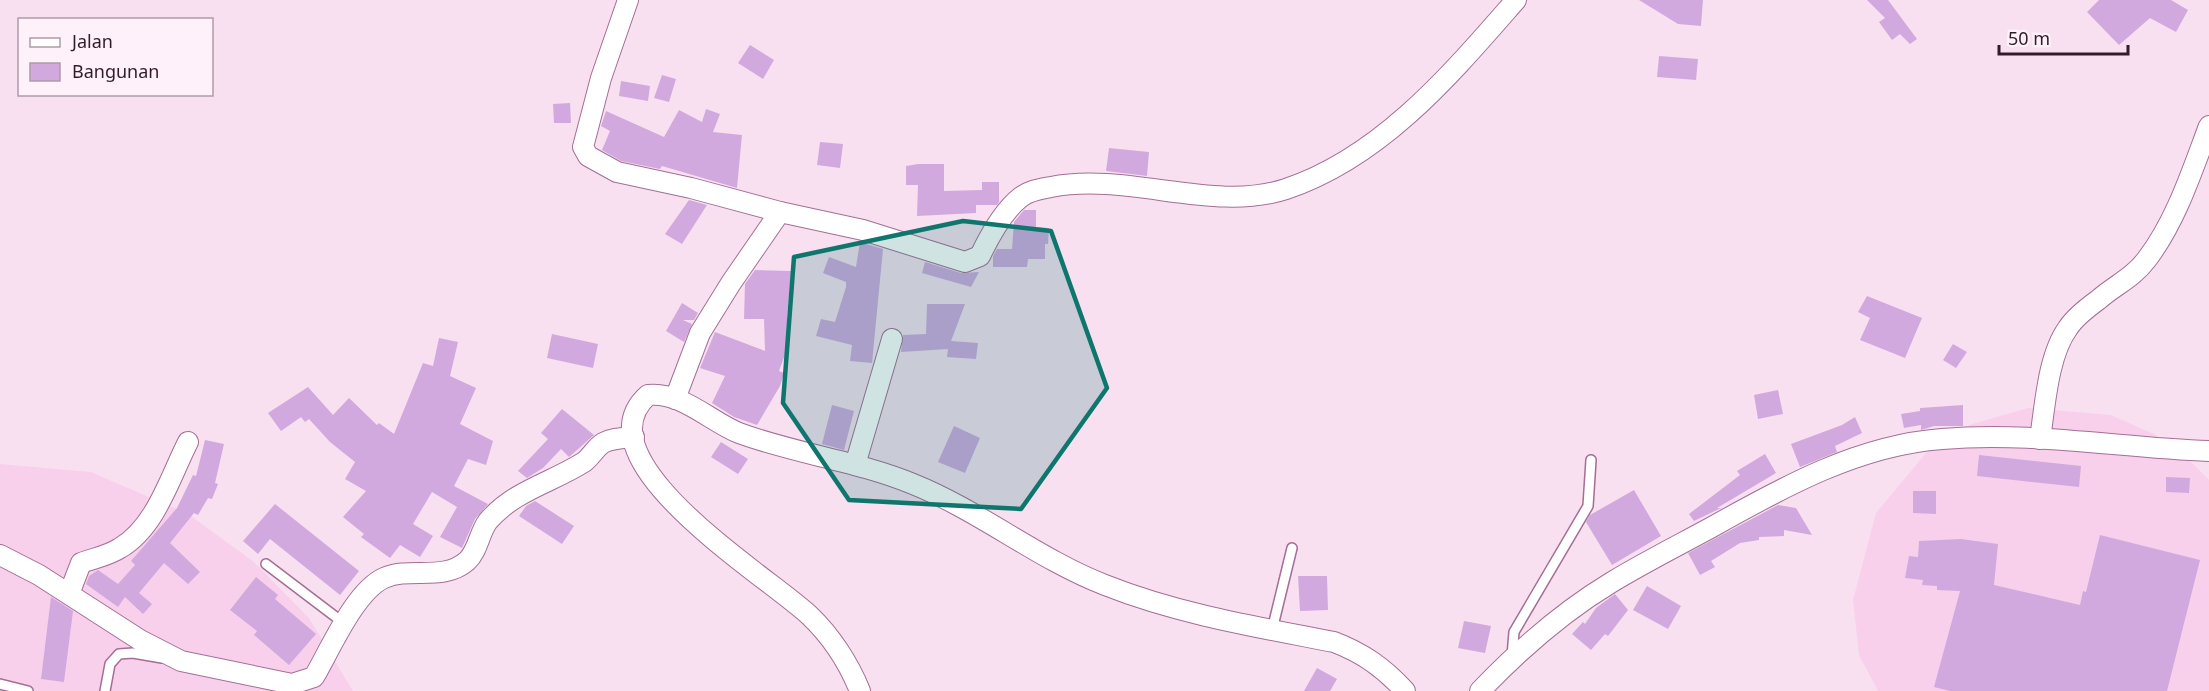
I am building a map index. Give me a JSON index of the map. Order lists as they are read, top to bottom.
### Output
{
  "legend": ["Jalan", "Bangunan"],
  "scale_bar": "50 m"
}
